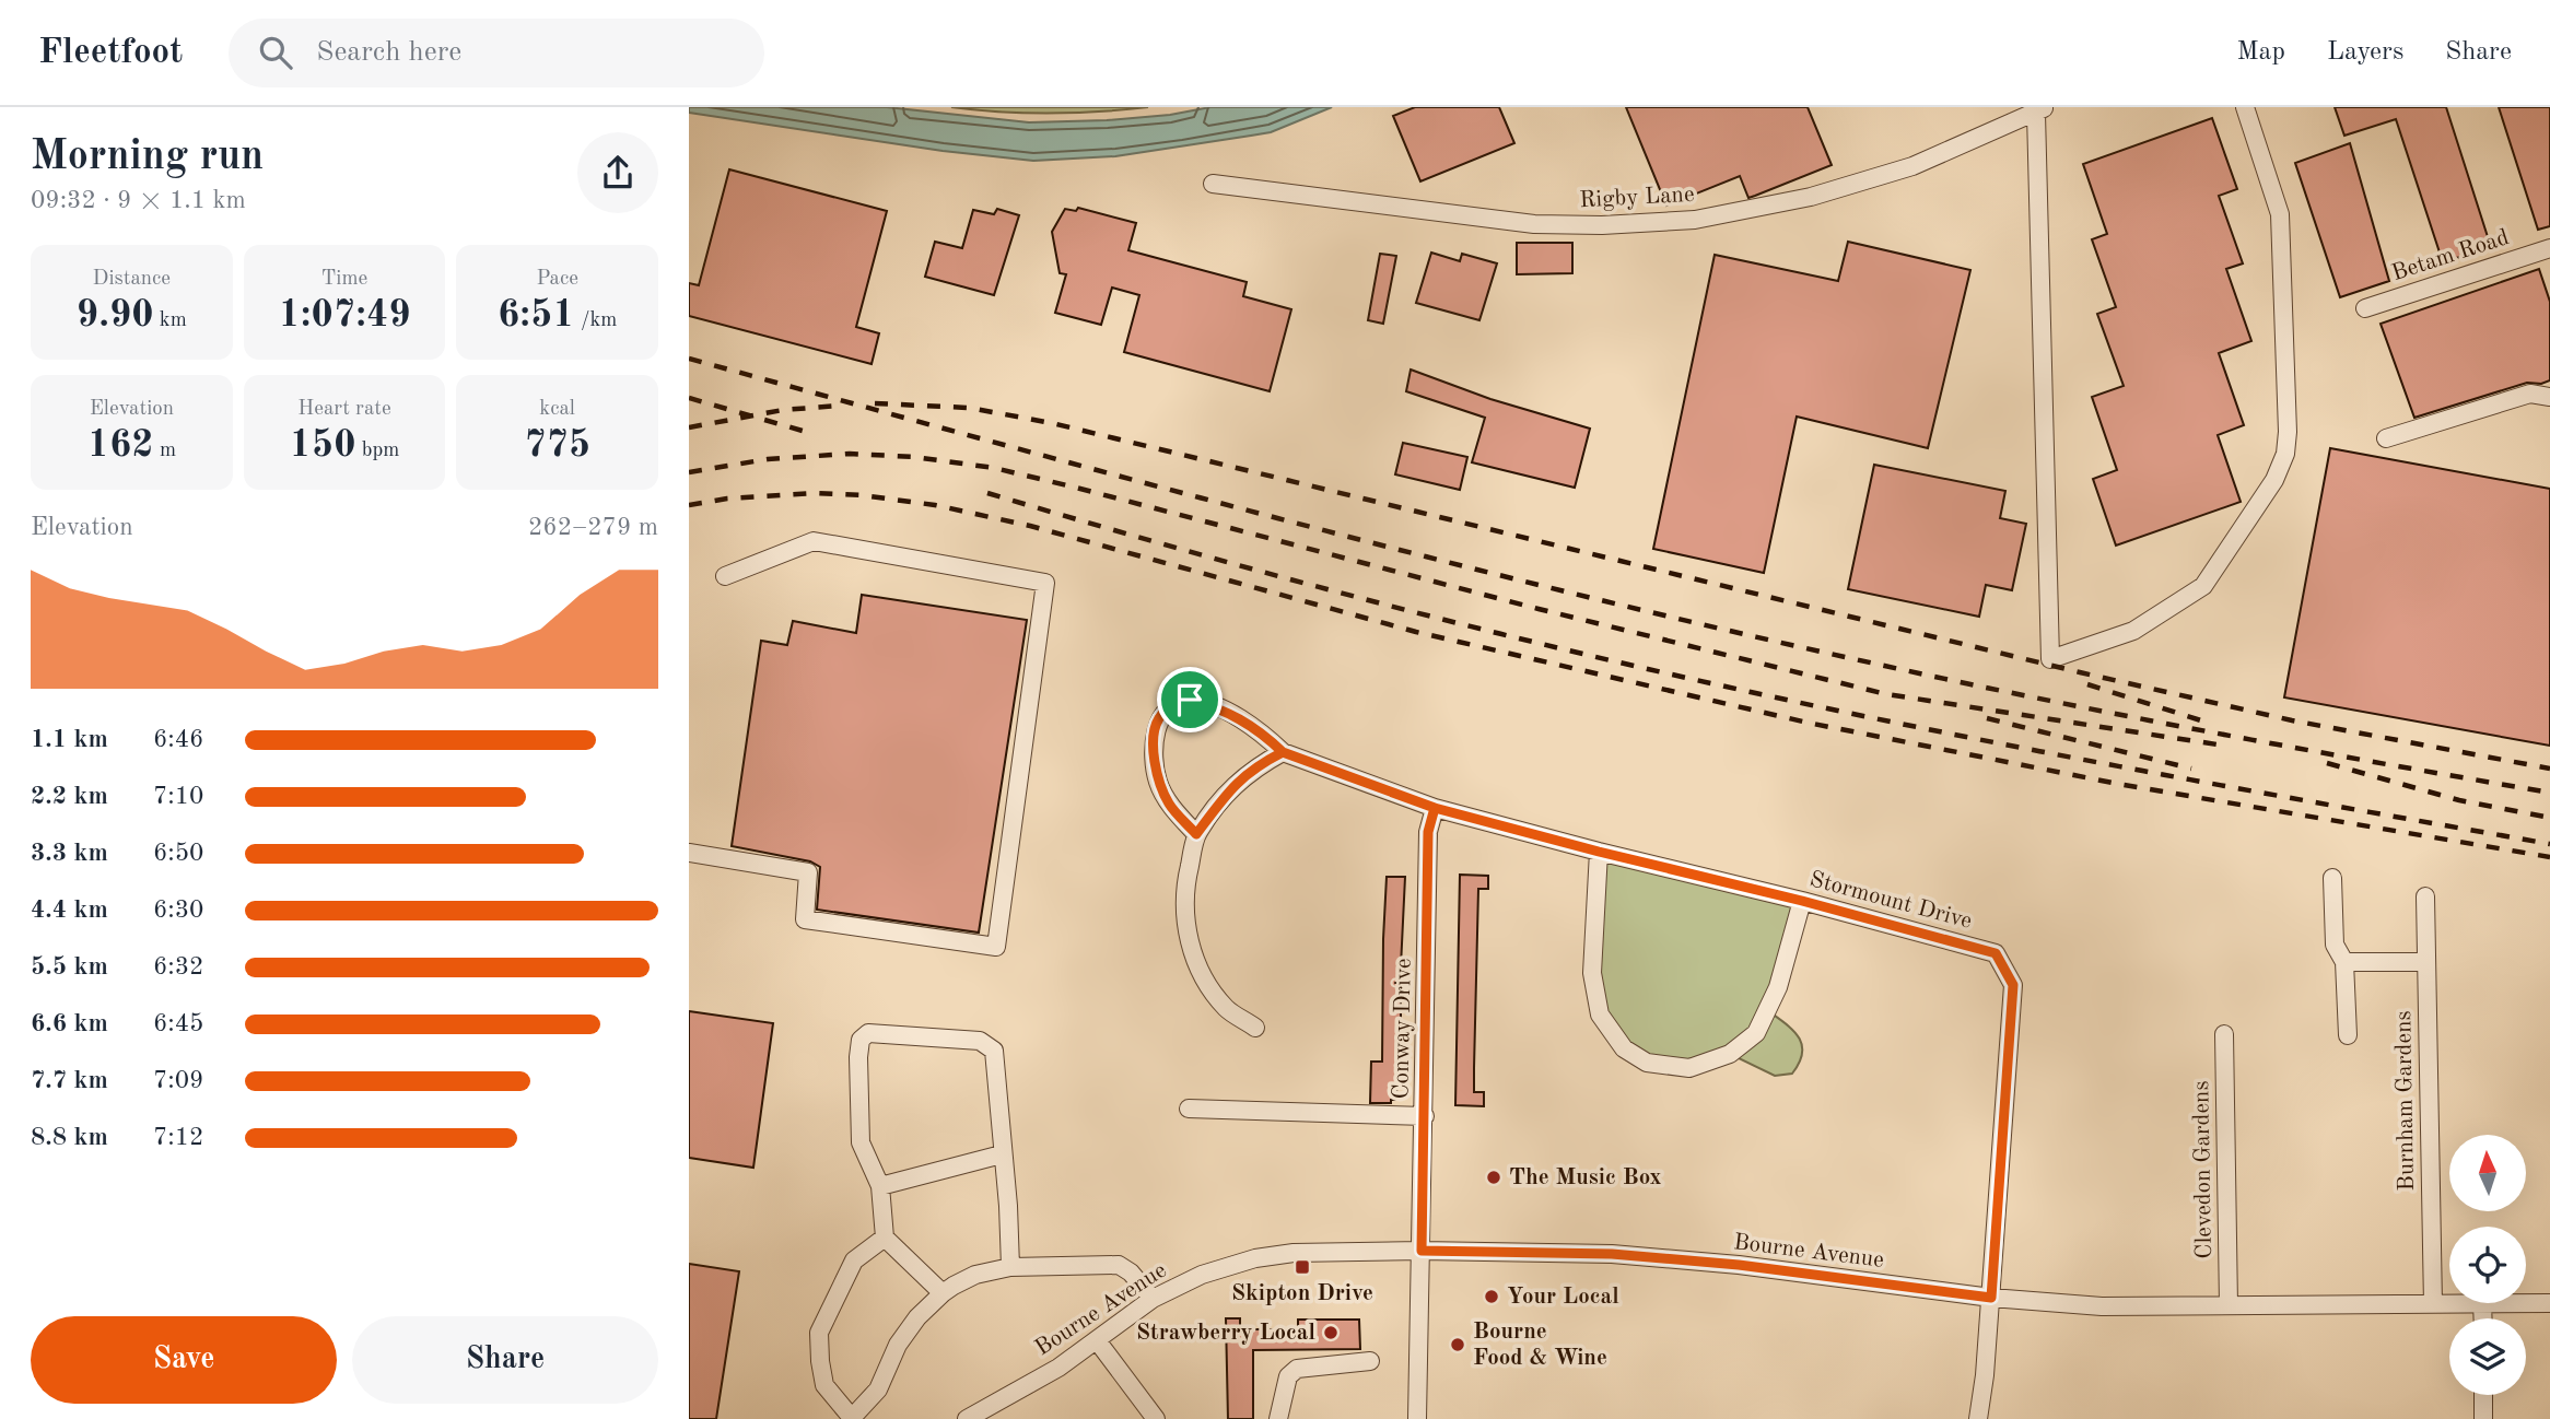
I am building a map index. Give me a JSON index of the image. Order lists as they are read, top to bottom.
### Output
{
  "streets": {
    "street": [
      "Rigby Lane",
      "Betam Road",
      "Stormount Drive",
      "Conway Drive",
      "Burnham Gardens",
      "Clevedon Gardens",
      "Bourne Avenue"
    ]
  },
  "crossings": [
    ["Stormount Drive", "Conway Drive"],
    ["Stormount Drive", "Bourne Avenue"],
    ["Conway Drive", "Bourne Avenue"],
    ["Burnham Gardens", "Bourne Avenue"],
    ["Clevedon Gardens", "Bourne Avenue"]
  ],
  "places": {
    "other": [
      "The Music Box",
      "Your Local",
      "Strawberry Local",
      "Bourne Food & Wine"
    ],
    "transit": ["Skipton Drive"]
  },
  "north": "top",
  "page": {
    "header": "Fleetfoot",
    "search": "Search here",
    "nav": ["Map", "Layers", "Share"],
    "heading": ["Morning run", "09:32 · 9 × 1.1 km"],
    "stats": [
      ["Distance", "9.90 km"],
      ["Time", "1:07:49"],
      ["Pace", "6:51 /km"],
      ["Elevation", "162 m"],
      ["Heart rate", "150 bpm"],
      ["kcal", "775"]
    ],
    "chart": ["Elevation", "262–279 m"],
    "list": [
      {
        "name": "1.1 km",
        "note": "6:46"
      },
      {
        "name": "2.2 km",
        "note": "7:10"
      },
      {
        "name": "3.3 km",
        "note": "6:50"
      },
      {
        "name": "4.4 km",
        "note": "6:30"
      },
      {
        "name": "5.5 km",
        "note": "6:32"
      },
      {
        "name": "6.6 km",
        "note": "6:45"
      },
      {
        "name": "7.7 km",
        "note": "7:09"
      },
      {
        "name": "8.8 km",
        "note": "7:12"
      }
    ],
    "buttons": ["Save", "Share"]
  }
}
